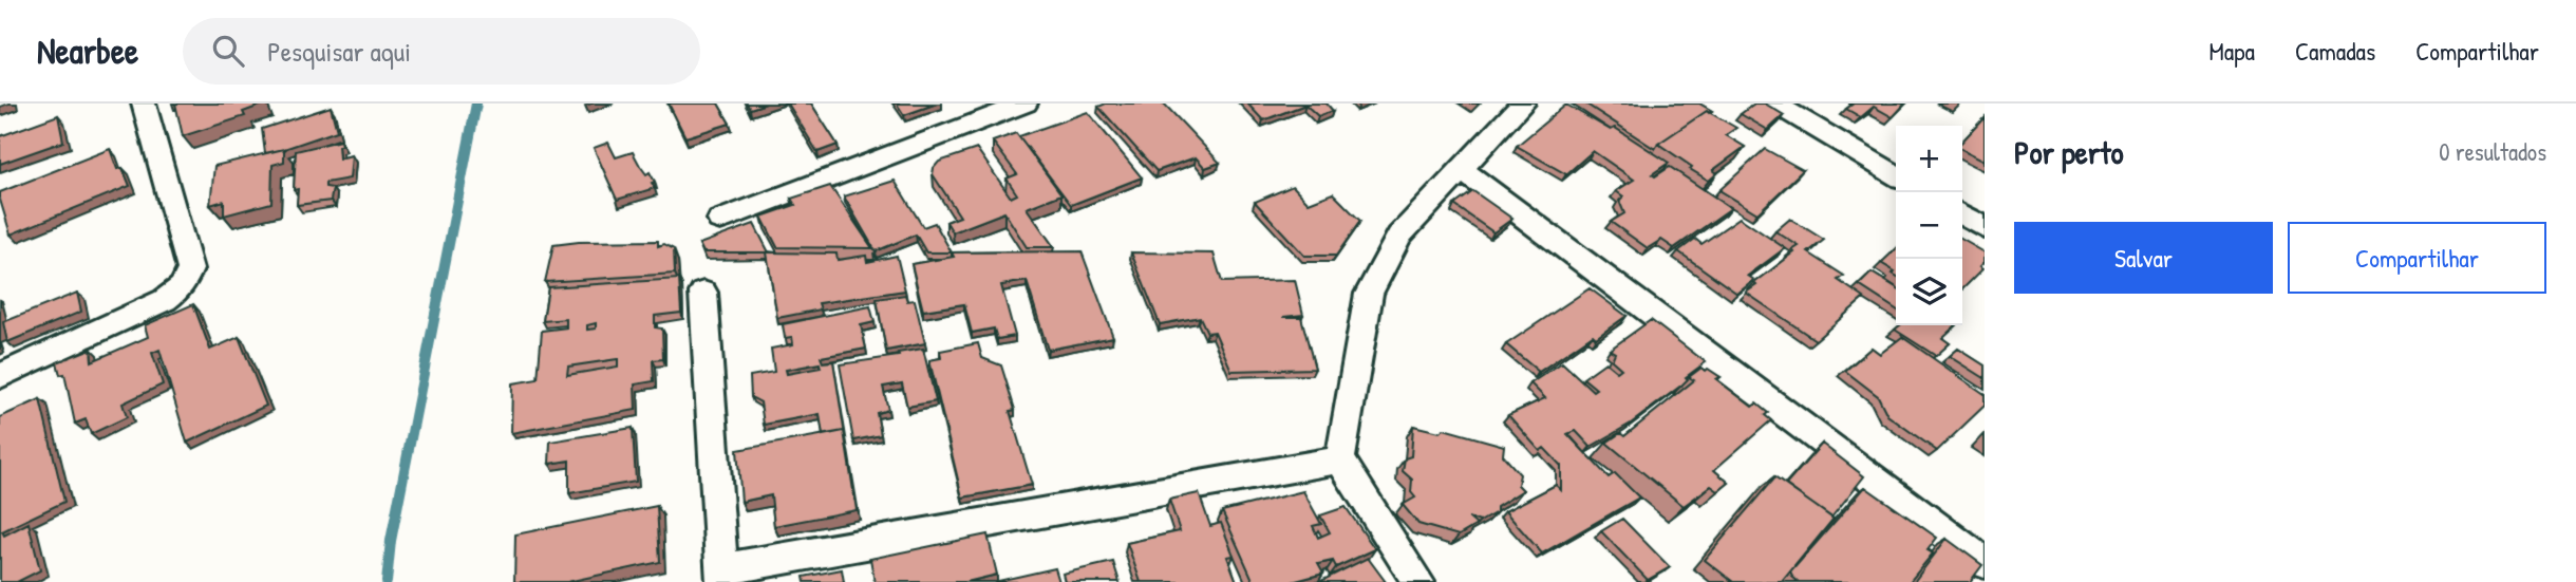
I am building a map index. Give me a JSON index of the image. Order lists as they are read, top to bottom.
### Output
{
  "page": {
    "header": "Nearbee",
    "search": "Pesquisar aqui",
    "nav": ["Mapa", "Camadas", "Compartilhar"],
    "heading": ["Por perto", "0 resultados"],
    "map_buttons": ["+", "−"],
    "buttons": ["Salvar", "Compartilhar"]
  }
}
